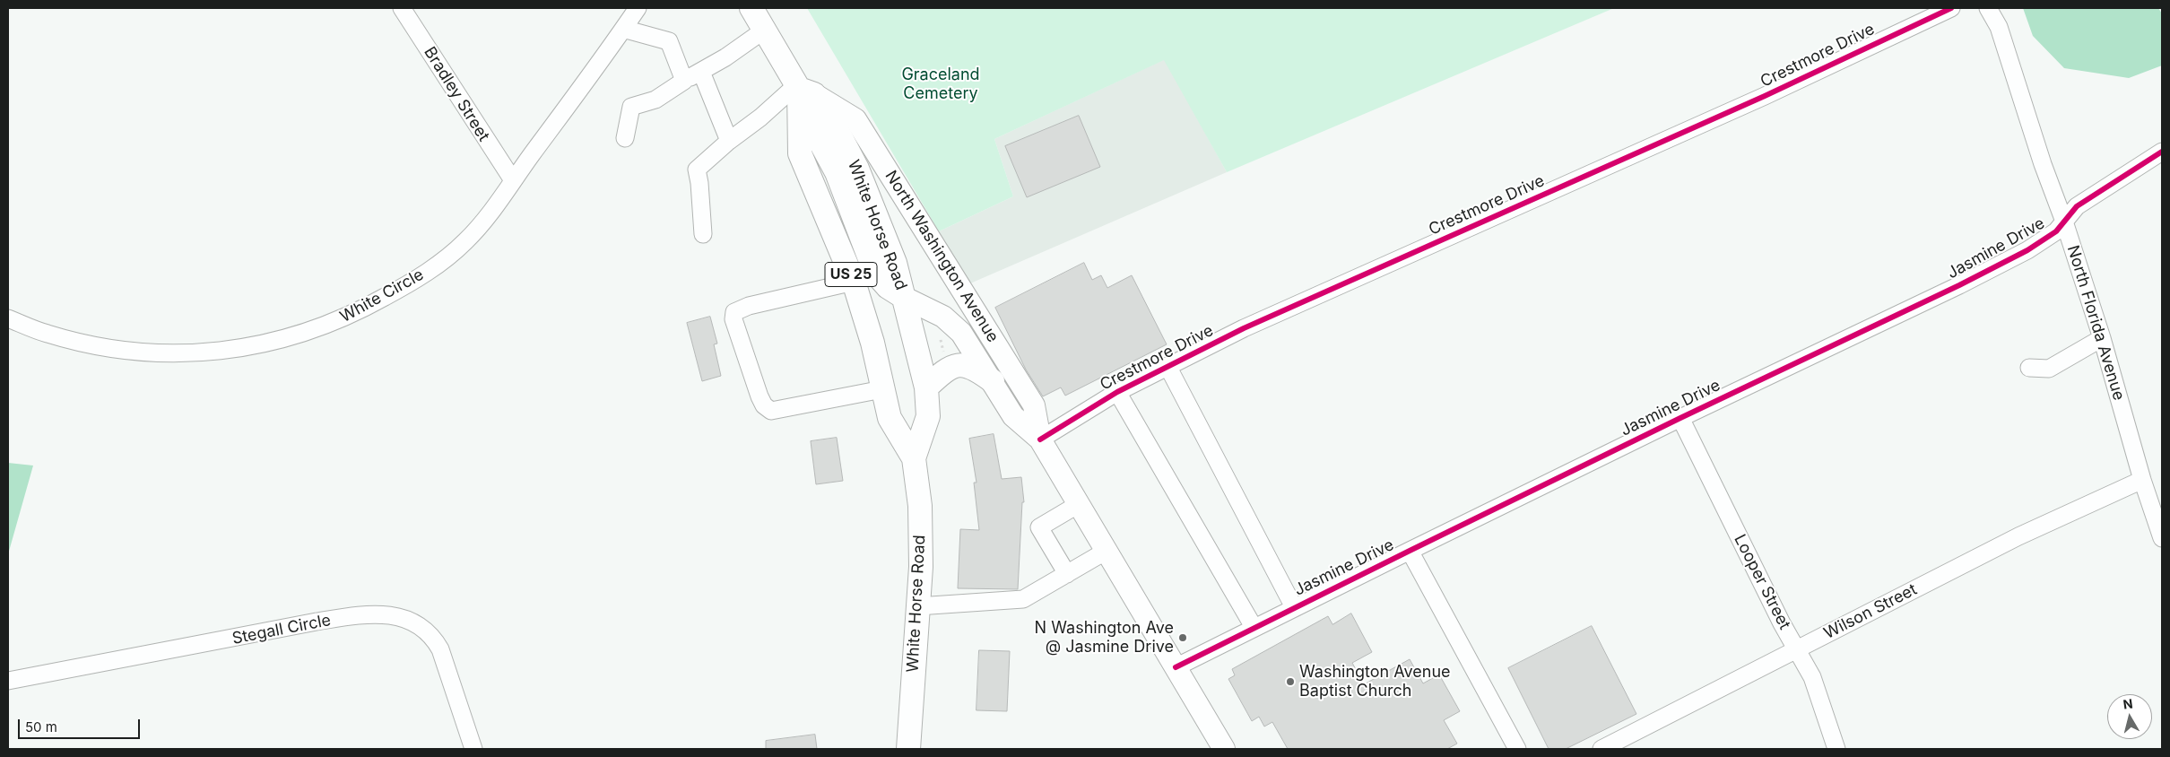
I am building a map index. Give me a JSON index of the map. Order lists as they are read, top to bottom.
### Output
{
  "streets": {
    "highway": ["White Horse Road", "US 25"],
    "main road": ["North Washington Avenue"],
    "street": [
      "Crestmore Drive",
      "Bradley Street",
      "Jasmine Drive",
      "White Circle",
      "North Florida Avenue",
      "Looper Street",
      "Wilson Street",
      "Stegall Circle"
    ]
  },
  "crossings": [
    ["Crestmore Drive", "North Washington Avenue"],
    ["Bradley Street", "White Circle"],
    ["White Horse Road", "North Washington Avenue"],
    ["Jasmine Drive", "North Washington Avenue"],
    ["Jasmine Drive", "North Florida Avenue"],
    ["Jasmine Drive", "Looper Street"],
    ["North Florida Avenue", "Wilson Street"],
    ["Looper Street", "Wilson Street"]
  ],
  "parks": ["Graceland Cemetery"],
  "places": ["N Washington Ave @ Jasmine Drive", "Washington Avenue Baptist Church"],
  "scale_bar": "50 m",
  "north": "top"
}
